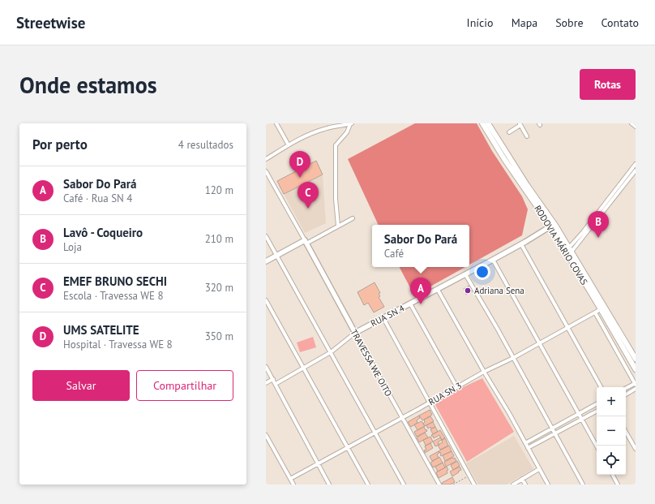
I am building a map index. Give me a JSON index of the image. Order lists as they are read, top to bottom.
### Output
{
  "streets": {
    "main road": ["RODOVIA MÁRIO COVAS", "RUA SN 4", "TRAVESSA WE OITO"],
    "street": ["RUA SN 3"]
  },
  "crossings": [
    ["RODOVIA MÁRIO COVAS", "RUA SN 4"],
    ["RODOVIA MÁRIO COVAS", "RUA SN 3"],
    ["RUA SN 4", "TRAVESSA WE OITO"],
    ["TRAVESSA WE OITO", "RUA SN 3"]
  ],
  "places": ["Adriana Sena"],
  "page": {
    "header": "Streetwise",
    "nav": [
      "Início",
      "Mapa",
      "Sobre",
      "Contato"
    ],
    "buttons": [
      "Rotas",
      ["Salvar", "Compartilhar"]
    ],
    "title": "Onde estamos",
    "heading": ["Por perto", "4 resultados"],
    "pins": [
      "D",
      "C",
      "B",
      "A"
    ],
    "list": [
      {
        "mark": "A",
        "name": "Sabor Do Pará",
        "note": "Café · Rua SN 4",
        "value": "120 m"
      },
      {
        "mark": "B",
        "name": "Lavô - Coqueiro",
        "note": "Loja",
        "value": "210 m"
      },
      {
        "mark": "C",
        "name": "EMEF BRUNO SECHI",
        "note": "Escola · Travessa WE 8",
        "value": "320 m"
      },
      {
        "mark": "D",
        "name": "UMS SATELITE",
        "note": "Hospital · Travessa WE 8",
        "value": "350 m"
      }
    ],
    "popup": ["Sabor Do Pará", "Café"],
    "map_buttons": ["+", "−"]
  }
}
